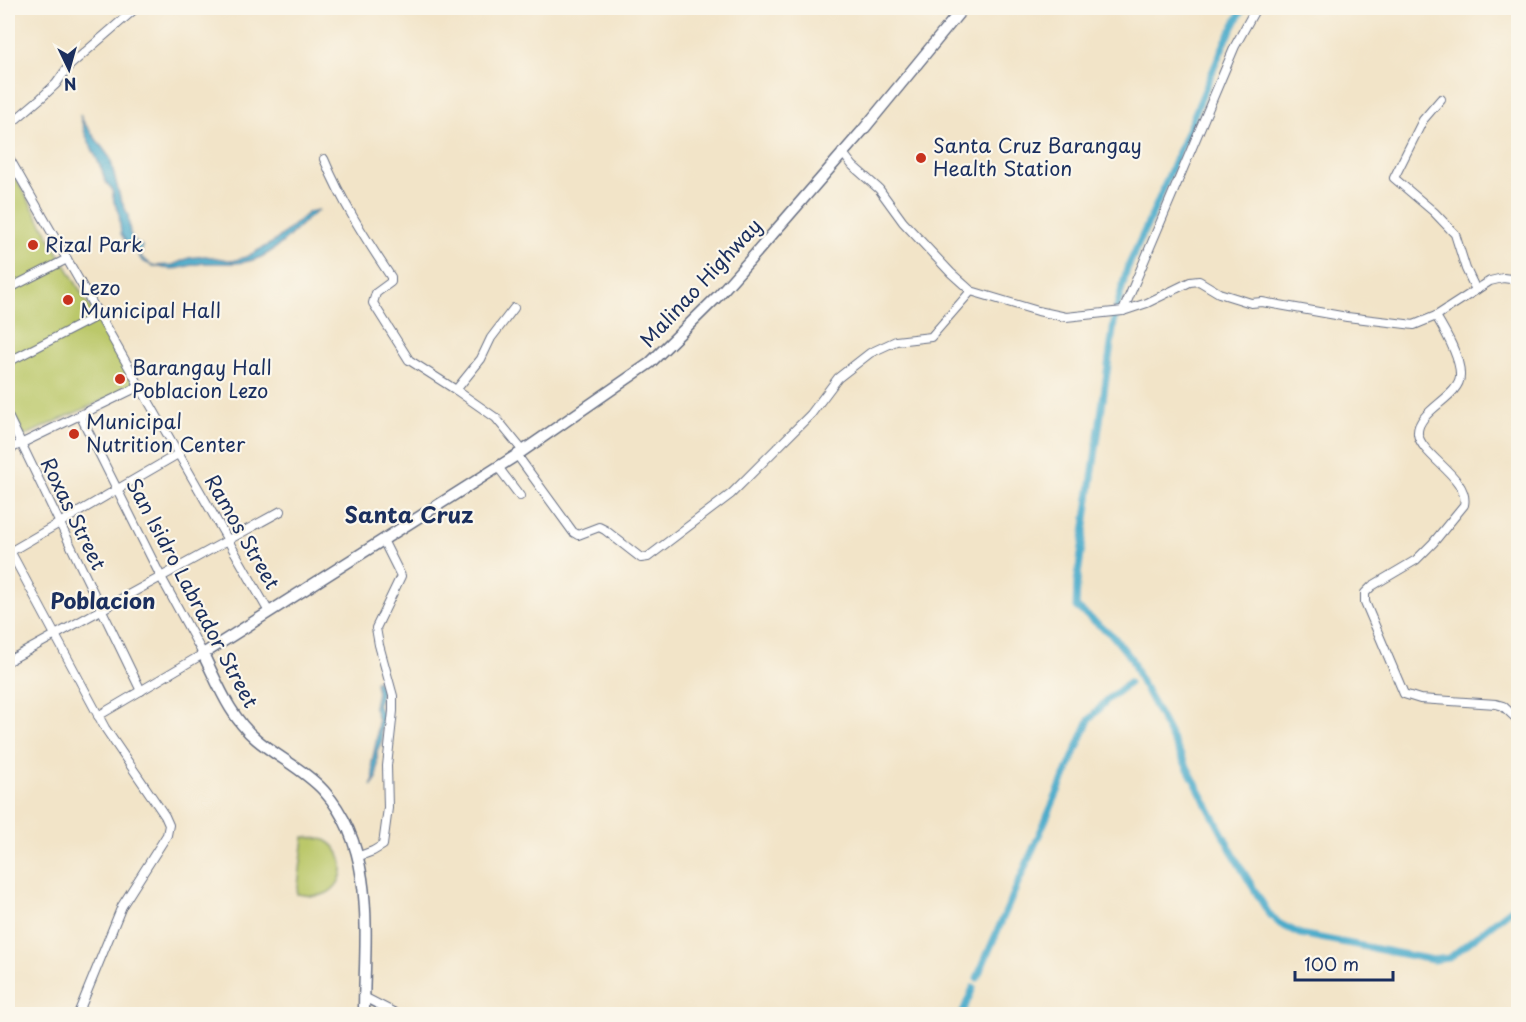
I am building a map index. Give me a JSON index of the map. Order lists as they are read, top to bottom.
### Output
{
  "streets": {
    "main road": ["Malinao Highway", "San Isidro Labrador Street"],
    "street": ["Roxas Street", "Ramos Street"]
  },
  "crossings": [
    ["Malinao Highway", "Ramos Street"],
    ["Malinao Highway", "San Isidro Labrador Street"]
  ],
  "districts": ["Santa Cruz", "Poblacion"],
  "places": [
    "Santa Cruz Barangay Health Station",
    "Rizal Park",
    "Lezo Municipal Hall",
    "Barangay Hall Poblacion Lezo",
    "Municipal Nutrition Center"
  ],
  "scale_bar": "100 m",
  "north": "bottom"
}
